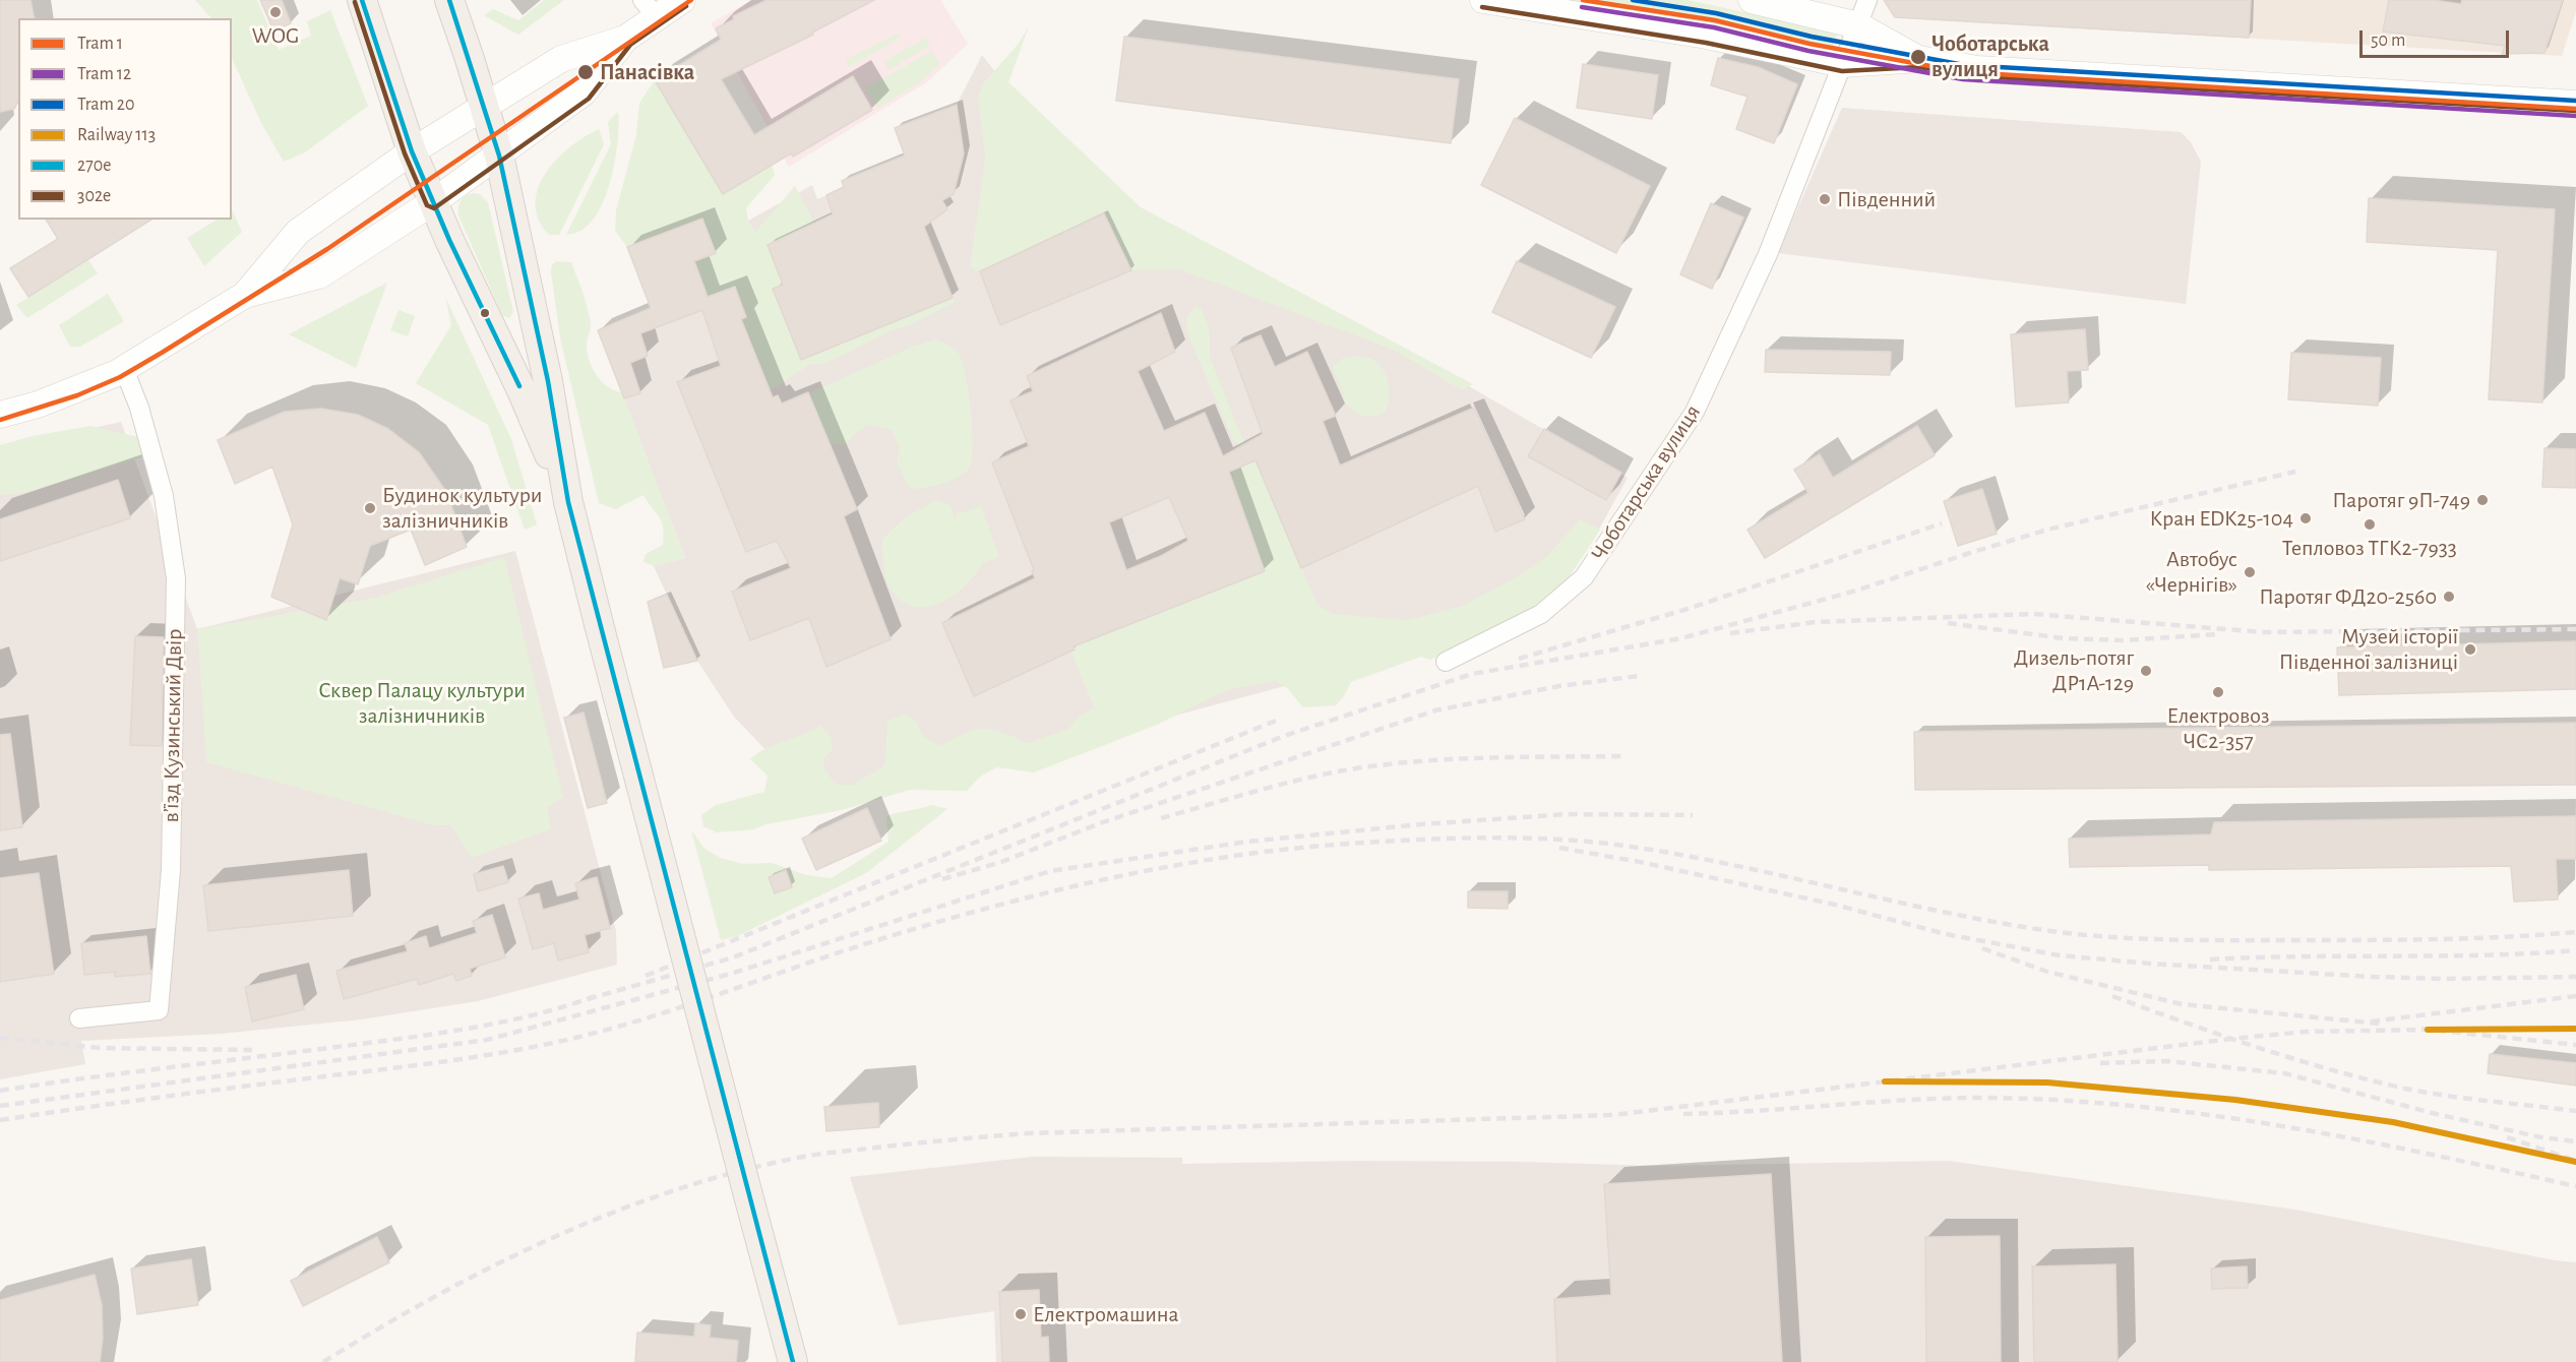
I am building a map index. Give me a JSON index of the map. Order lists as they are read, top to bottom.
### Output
{
  "streets": {
    "street": ["Чоботарська вулиця", "в’їзд Кузинський Двір"]
  },
  "parks": ["Сквер Палацу культури залізничників"],
  "places": [
    "WOG",
    "Чоботарська вулиця",
    "Панасівка",
    "Південний",
    "Паротяг 9П-749",
    "Будинок культури залізничників",
    "Кран EDK25-104",
    "Тепловоз ТГК2-7933",
    "Автобус «Чернігів»",
    "Паротяг ФД20-2560",
    "Музей історії Південної залізниці",
    "Дизель-потяг ДР1А-129",
    "Електровоз ЧС2-357",
    "Електромашина"
  ],
  "lines": [
    "tram line 1",
    "tram line 20",
    "transit line 270е",
    "transit line 302е",
    "tram line 12",
    "rail line 113"
  ],
  "legend": [
    "Tram 1",
    "Tram 12",
    "Tram 20",
    "Railway 113",
    "270е",
    "302е"
  ],
  "scale_bar": "50 m"
}
